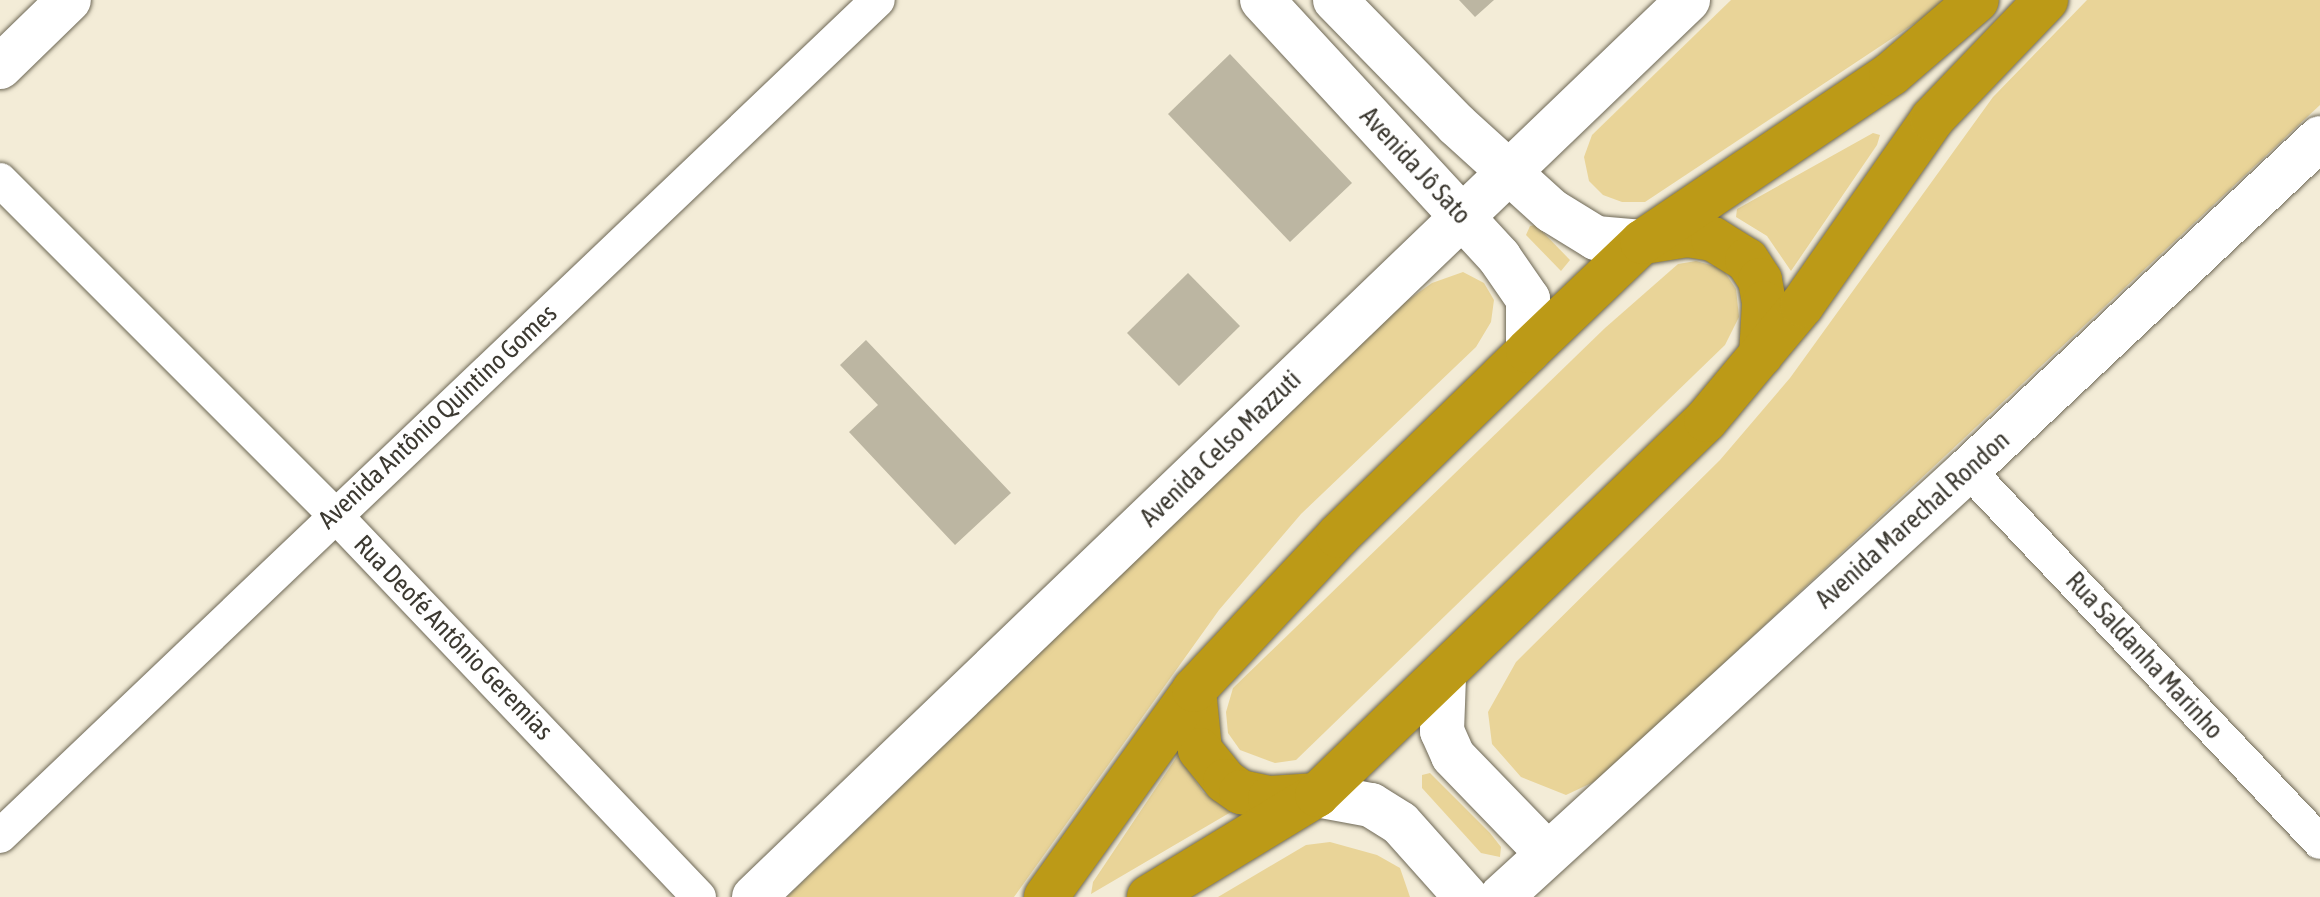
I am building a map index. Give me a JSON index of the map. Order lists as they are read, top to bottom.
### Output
{
  "streets": {
    "main road": ["Avenida Jô Sato", "Avenida Celso Mazzuti", "Avenida Marechal Rondon"],
    "street": ["Avenida Antônio Quintino Gomes", "Rua Deofé Antônio Geremias", "Rua Saldanha Marinho"]
  },
  "crossings": [
    ["Avenida Jô Sato", "Avenida Celso Mazzuti"],
    ["Avenida Antônio Quintino Gomes", "Rua Deofé Antônio Geremias"],
    ["Avenida Marechal Rondon", "Rua Saldanha Marinho"]
  ]
}
